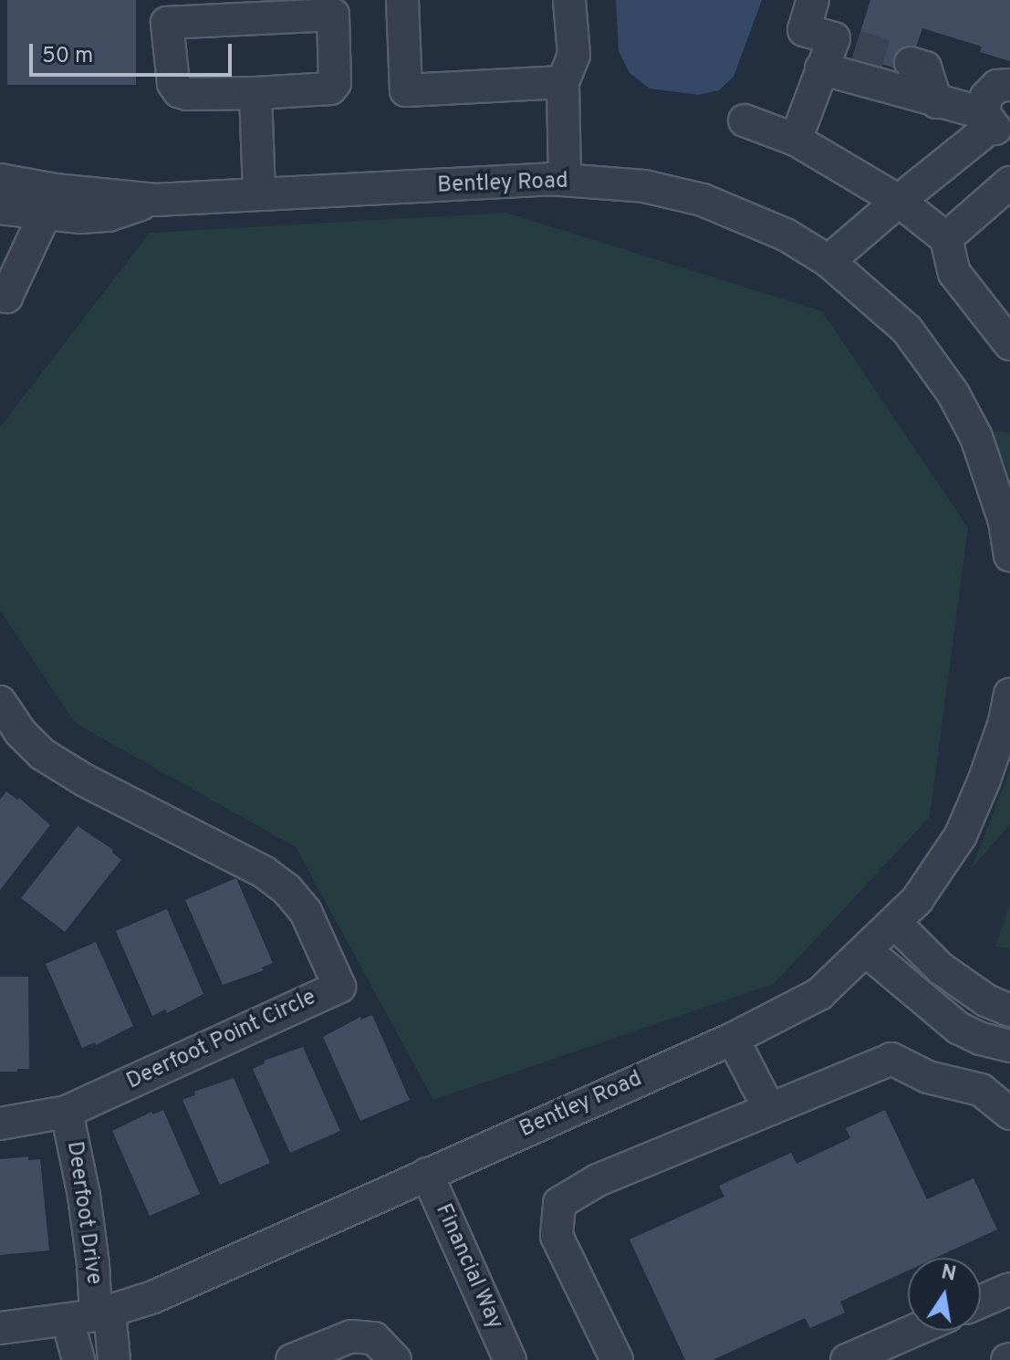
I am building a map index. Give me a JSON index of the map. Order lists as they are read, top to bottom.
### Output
{
  "streets": {
    "street": [
      "Bentley Road",
      "Deerfoot Point Circle",
      "Deerfoot Drive",
      "Financial Way"
    ]
  },
  "crossings": [
    ["Bentley Road", "Deerfoot Drive"],
    ["Bentley Road", "Financial Way"],
    ["Deerfoot Point Circle", "Deerfoot Drive"]
  ],
  "scale_bar": "50 m",
  "north": "top"
}
